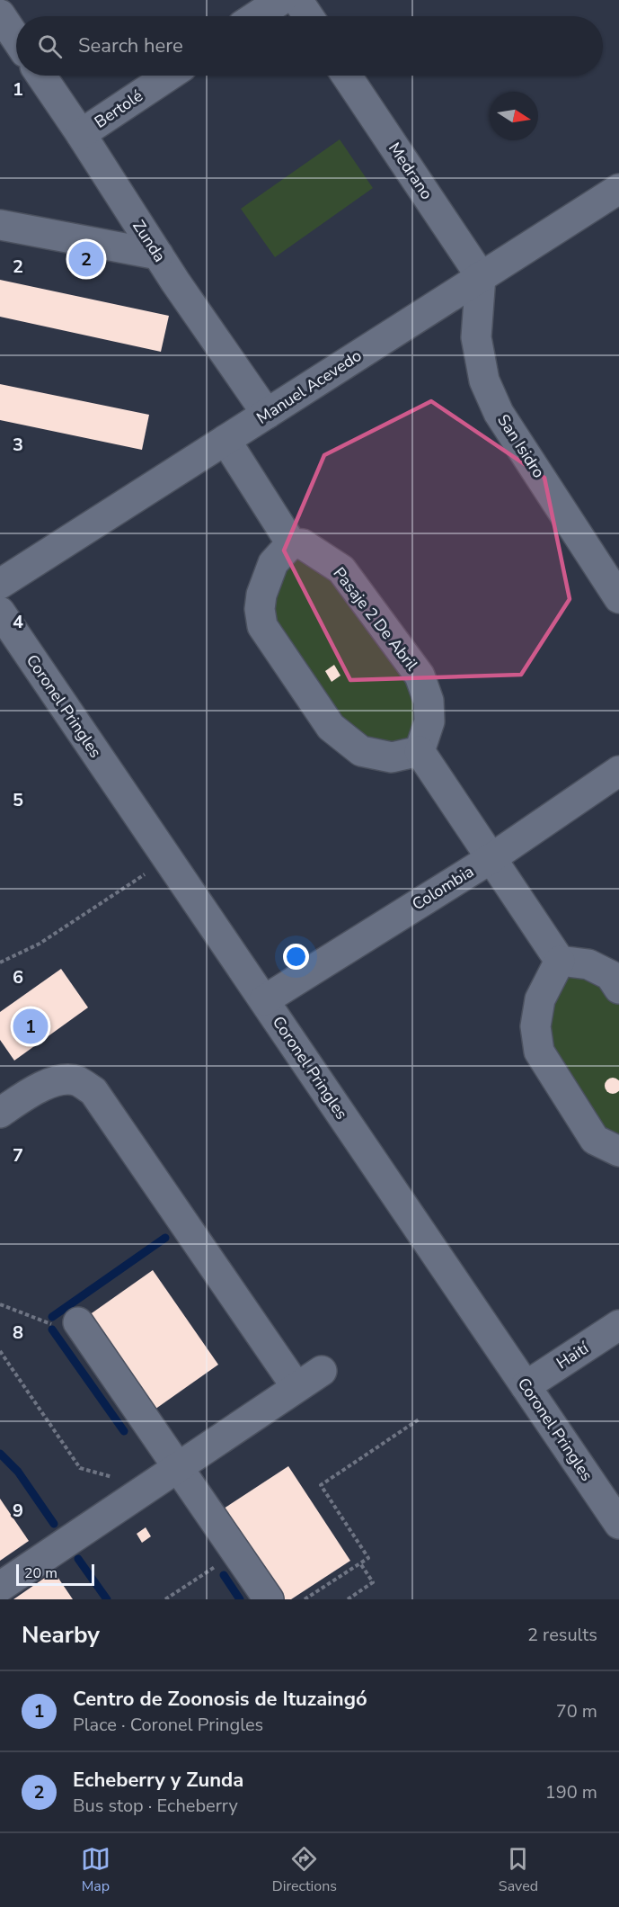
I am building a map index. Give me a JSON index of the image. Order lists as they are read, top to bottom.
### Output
{
  "streets": {
    "street": [
      "Bertolé",
      "Medrano",
      "Zunda",
      "Manuel Acevedo",
      "San Isidro",
      "Pasaje 2 De Abril",
      "Coronel Pringles",
      "Colombia",
      "Haití"
    ]
  },
  "crossings": [
    ["Bertolé", "Zunda"],
    ["Medrano", "Manuel Acevedo"],
    ["Medrano", "San Isidro"],
    ["Zunda", "Manuel Acevedo"],
    ["Manuel Acevedo", "San Isidro"],
    ["Coronel Pringles", "Colombia"],
    ["Coronel Pringles", "Haití"]
  ],
  "scale_bar": "20 m",
  "north": "right",
  "page": {
    "search": "Search here",
    "pins": ["2", "1"],
    "scale": "20 m",
    "heading": ["Nearby", "2 results"],
    "list": [
      {
        "mark": "1",
        "name": "Centro de Zoonosis de Ituzaingó",
        "note": "Place · Coronel Pringles",
        "value": "70 m"
      },
      {
        "mark": "2",
        "name": "Echeberry y Zunda",
        "note": "Bus stop · Echeberry",
        "value": "190 m"
      }
    ],
    "nav": ["Map", "Directions", "Saved"]
  },
  "grid": {
    "rows": [
      "1",
      "2",
      "3",
      "4",
      "5",
      "6",
      "7",
      "8",
      "9"
    ]
  }
}
